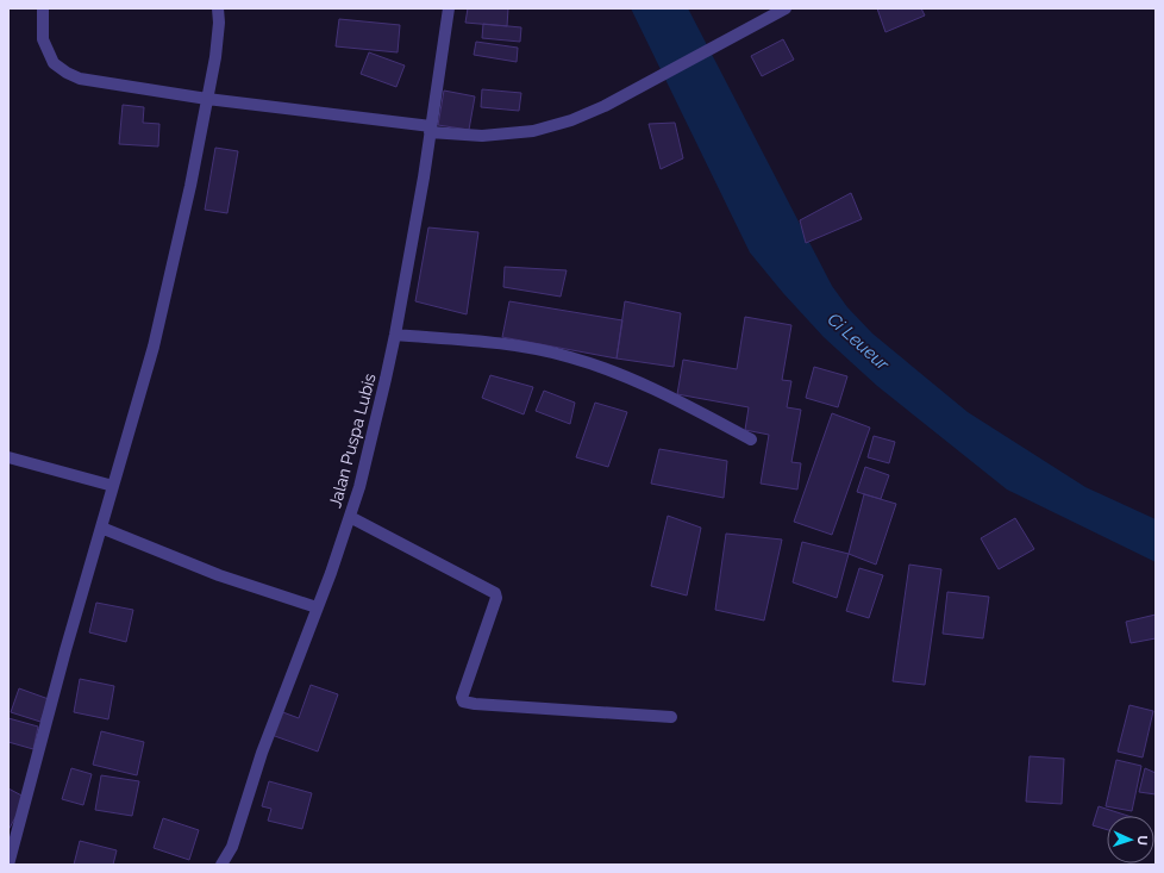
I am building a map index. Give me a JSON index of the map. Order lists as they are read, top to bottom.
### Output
{
  "streets": {
    "street": ["Jalan Puspa Lubis"]
  },
  "water": ["Ci Leueur"],
  "north": "right"
}
